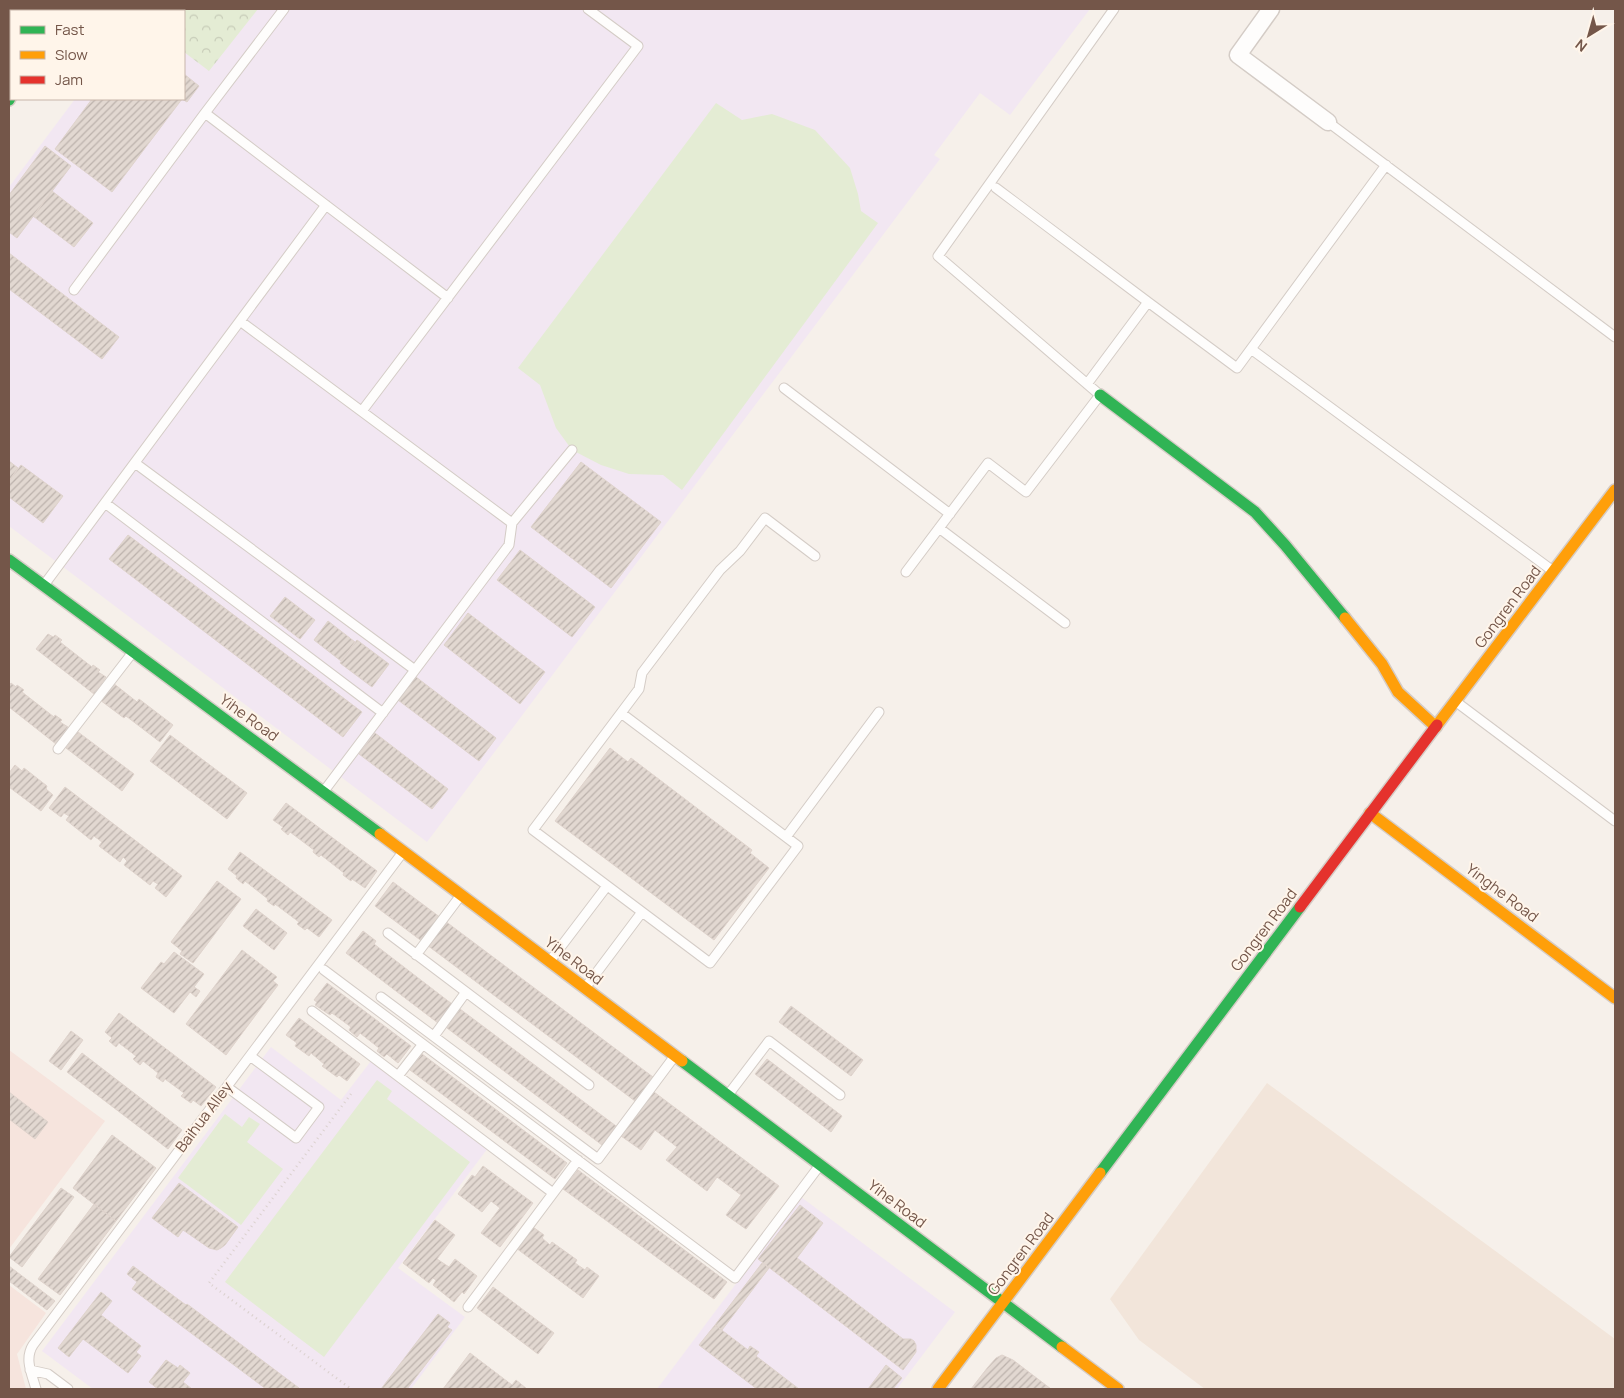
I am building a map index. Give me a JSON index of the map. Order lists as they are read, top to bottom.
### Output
{
  "streets": {
    "street": ["Gongren Road", "Yihe Road", "Yinghe Road"],
    "lane": ["Baihua Alley"]
  },
  "crossings": [
    ["Gongren Road", "Yihe Road"],
    ["Gongren Road", "Yinghe Road"],
    ["Yihe Road", "Baihua Alley"]
  ],
  "legend": ["Fast", "Slow", "Jam"],
  "north": "bottom left"
}
